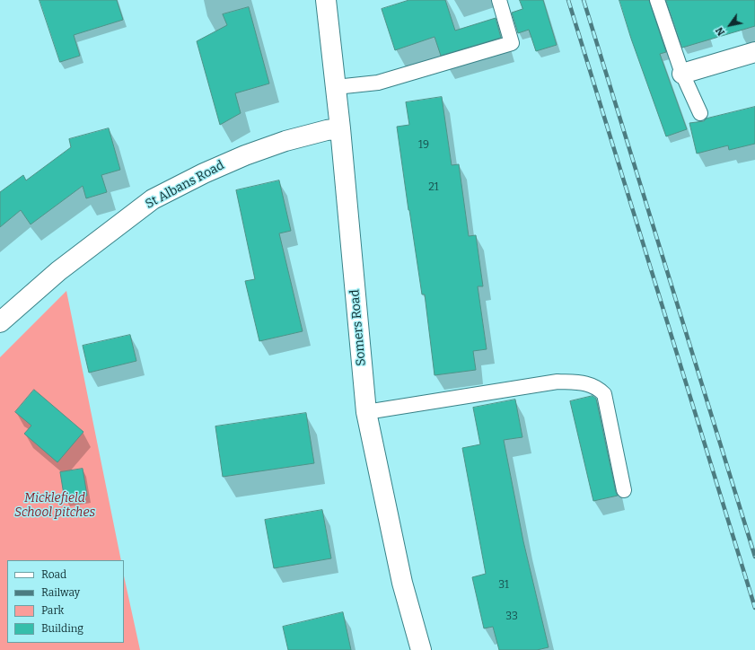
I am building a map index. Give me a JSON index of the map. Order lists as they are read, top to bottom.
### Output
{
  "streets": {
    "street": ["St Albans Road", "Somers Road"]
  },
  "crossings": [
    ["St Albans Road", "Somers Road"]
  ],
  "parks": ["Micklefield School pitches"],
  "house_numbers": [
    "19",
    "21",
    "31",
    "33"
  ],
  "legend": [
    "Road",
    "Railway",
    "Park",
    "Building"
  ],
  "north": "bottom left"
}
